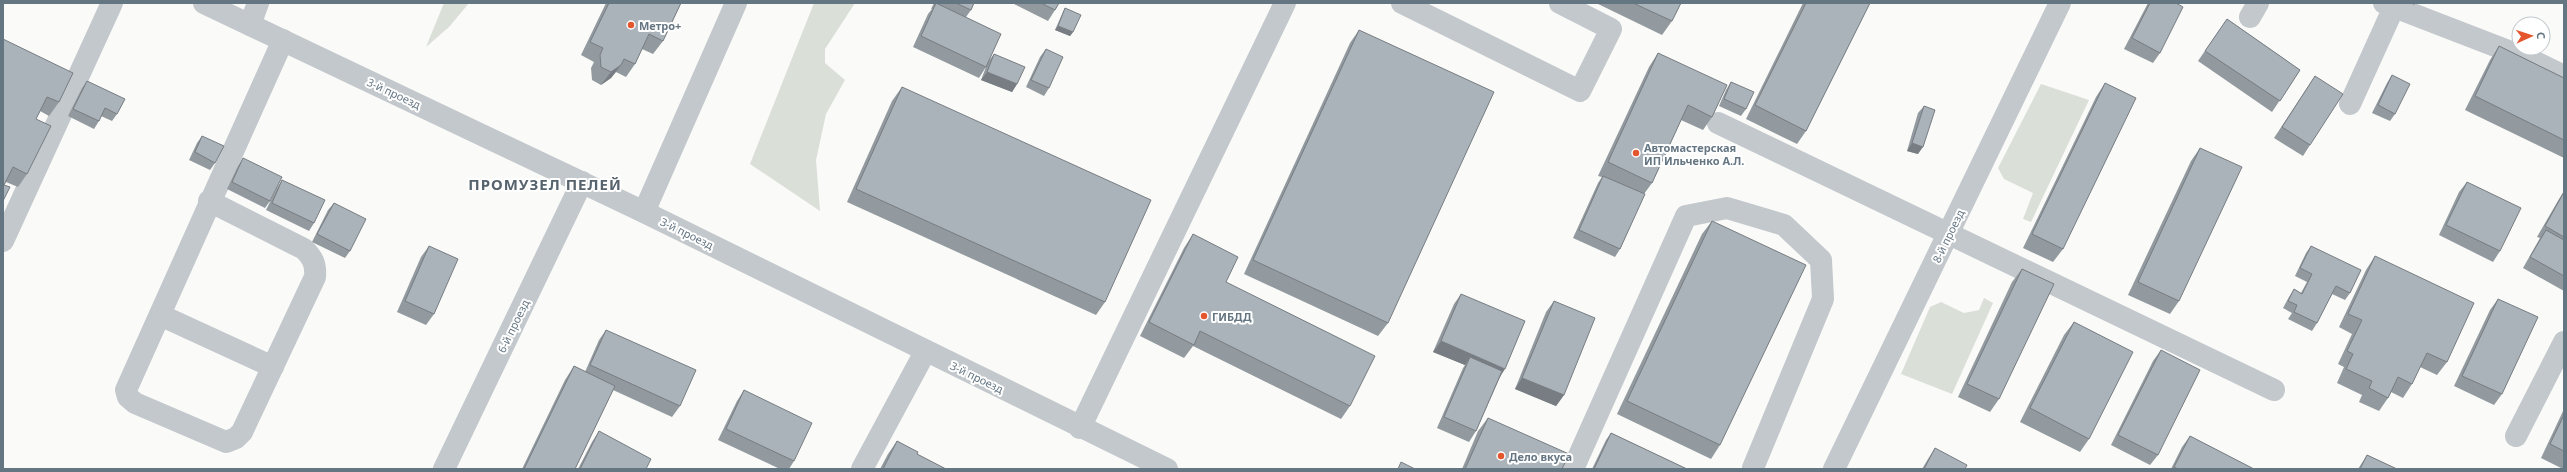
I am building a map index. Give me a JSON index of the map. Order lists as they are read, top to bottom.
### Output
{
  "streets": {
    "street": ["3-й проезд", "8-й проезд", "6-й проезд"]
  },
  "crossings": [
    ["3-й проезд", "6-й проезд"]
  ],
  "districts": ["ПРОМУЗЕЛ ПЕЛЕЙ"],
  "places": [
    "Метро+",
    "Автомастерская ИП Ильченко А.Л.",
    "ГИБДД",
    "Дело вкуса"
  ],
  "north": "right"
}
